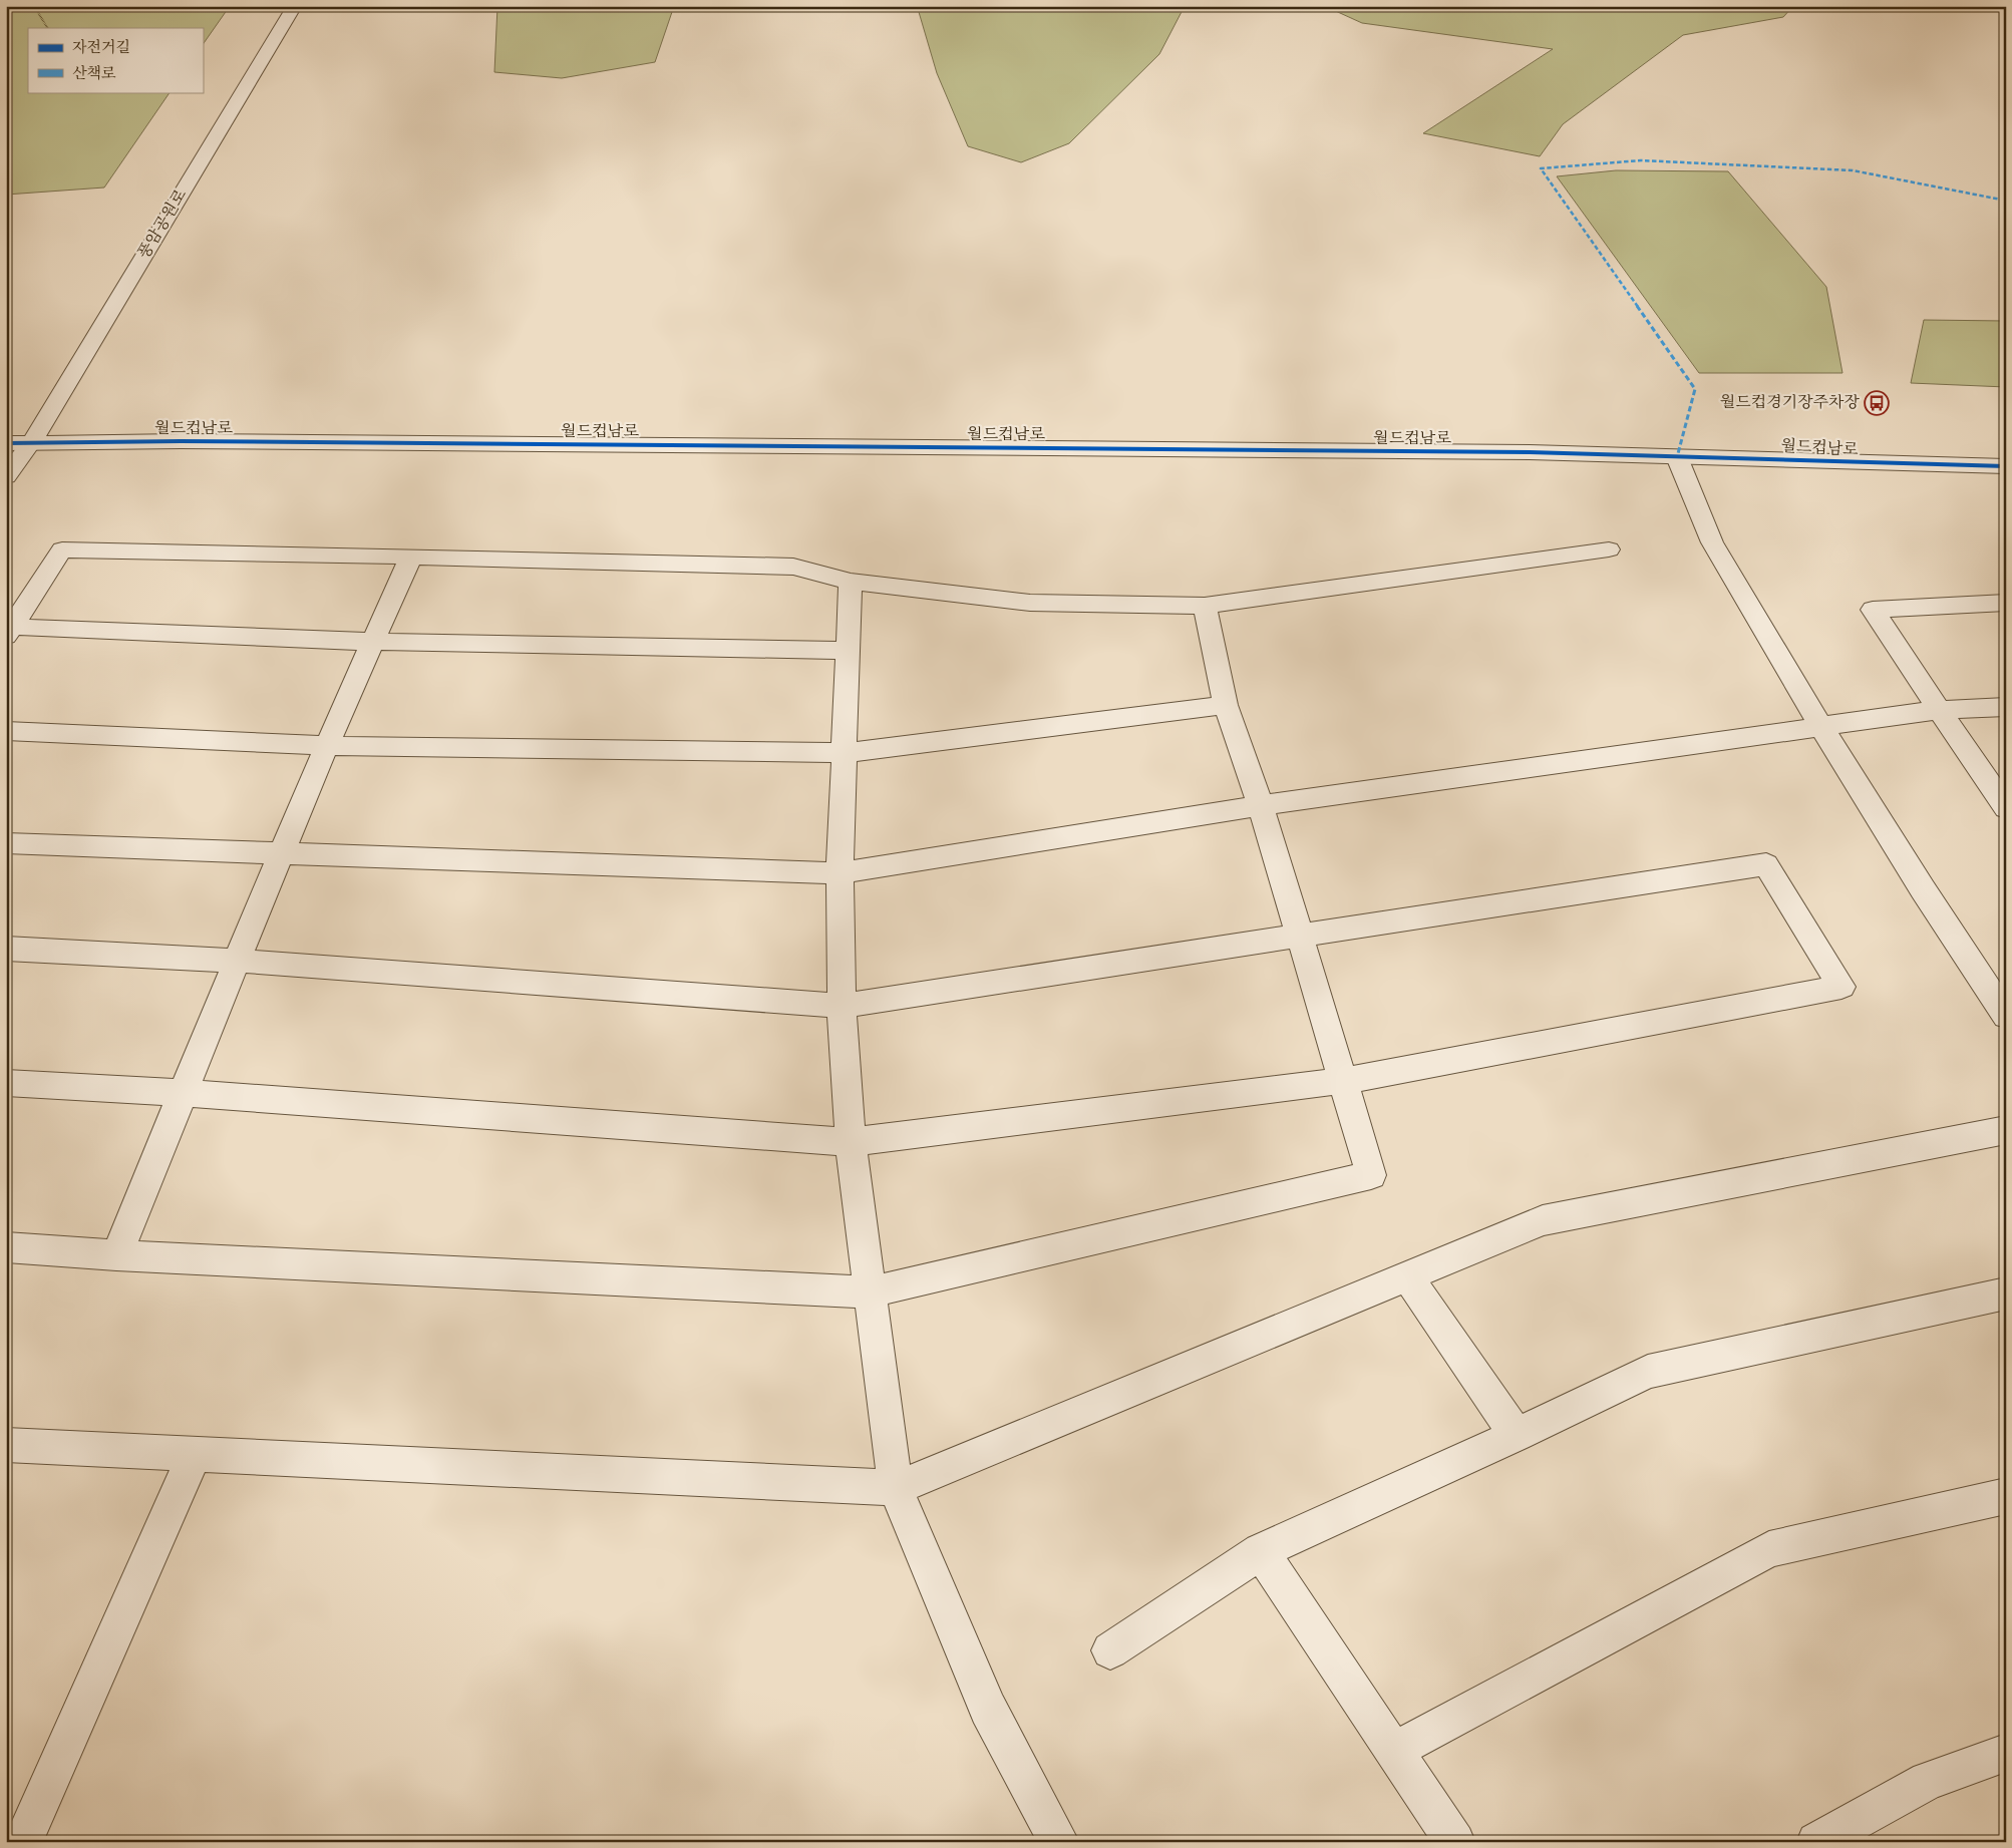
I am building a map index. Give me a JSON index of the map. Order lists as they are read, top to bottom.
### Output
{
  "streets": {
    "street": ["풍암공원로", "월드컵남로"]
  },
  "crossings": [
    ["풍암공원로", "월드컵남로"]
  ],
  "places": {
    "bus stop": ["월드컵경기장주차장"]
  },
  "legend": ["자전거길", "산책로"]
}
